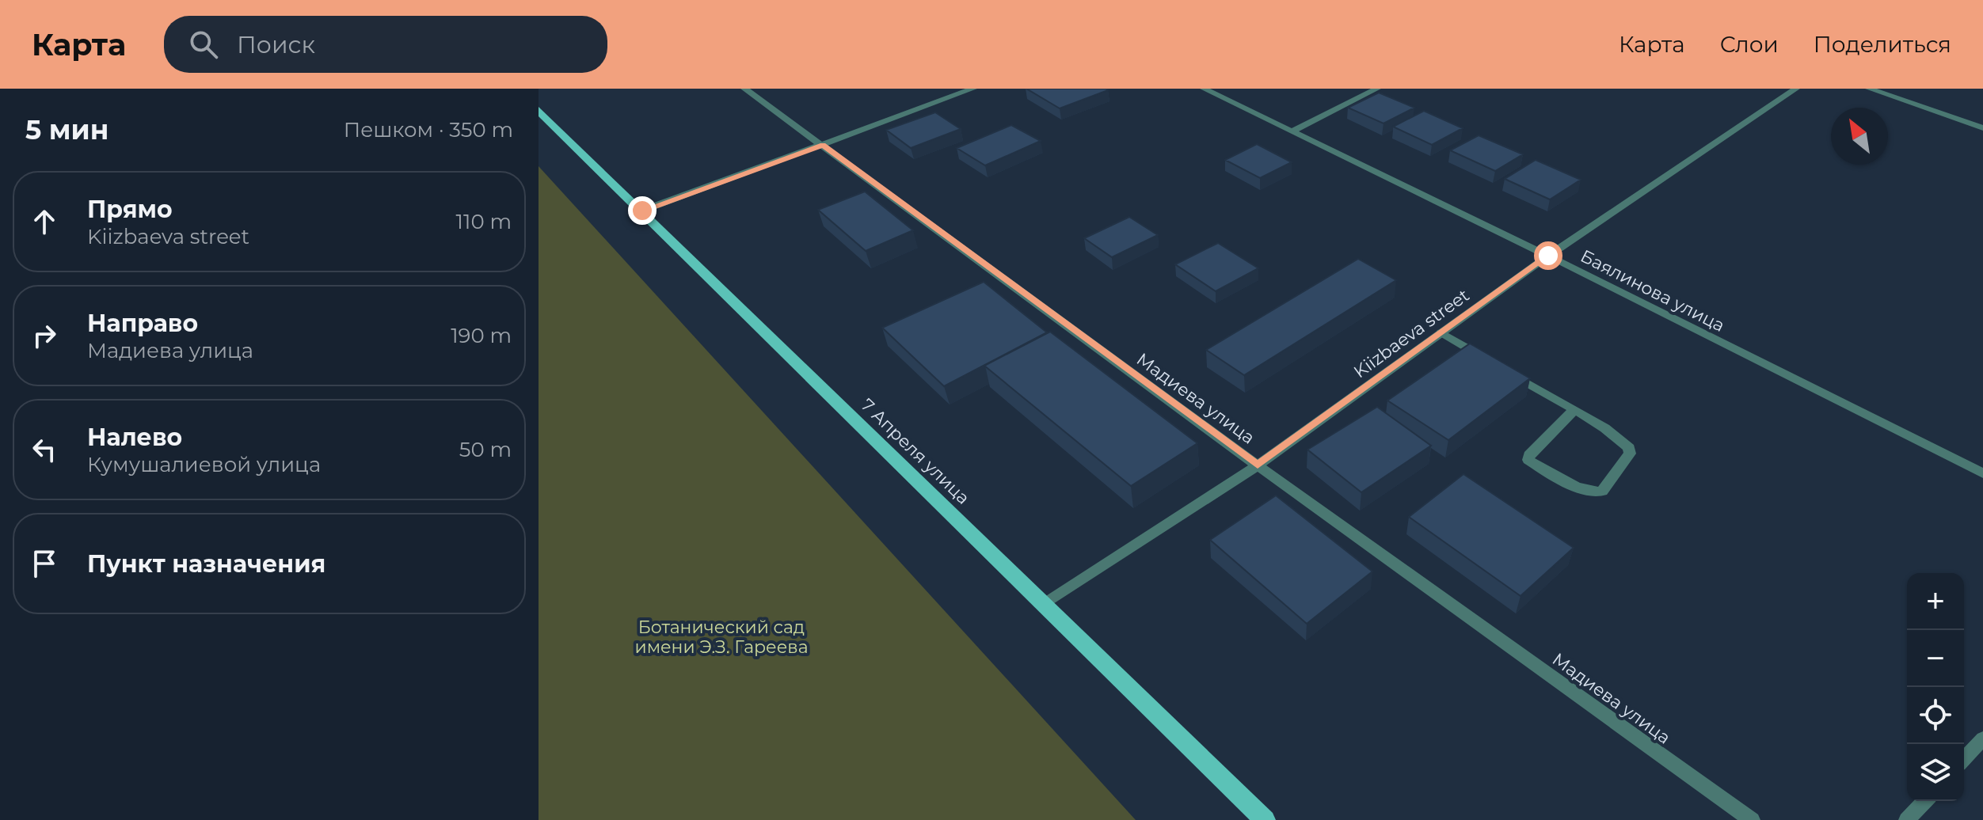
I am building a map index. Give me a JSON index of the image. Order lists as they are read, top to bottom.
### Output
{
  "streets": {
    "main road": ["7 Апреля улица"],
    "street": ["Баялинова улица", "Kiizbaeva street", "Мадиева улица"]
  },
  "crossings": [
    ["Баялинова улица", "Kiizbaeva street"],
    ["Kiizbaeva street", "Мадиева улица"],
    ["Kiizbaeva street", "7 Апреля улица"]
  ],
  "parks": ["Ботанический сад имени Э.З. Гареева"],
  "north": "top left",
  "page": {
    "header": "Карта",
    "search": "Поиск",
    "nav": ["Карта", "Слои", "Поделиться"],
    "heading": ["5 мин", "Пешком · 350 m"],
    "list": [
      ["Прямо", "Kiizbaeva street", "110 m"],
      ["Направо", "Мадиева улица", "190 m"],
      ["Налево", "Кумушалиевой улица", "50 m"],
      "Пункт назначения"
    ],
    "map_buttons": ["+", "−"]
  }
}
